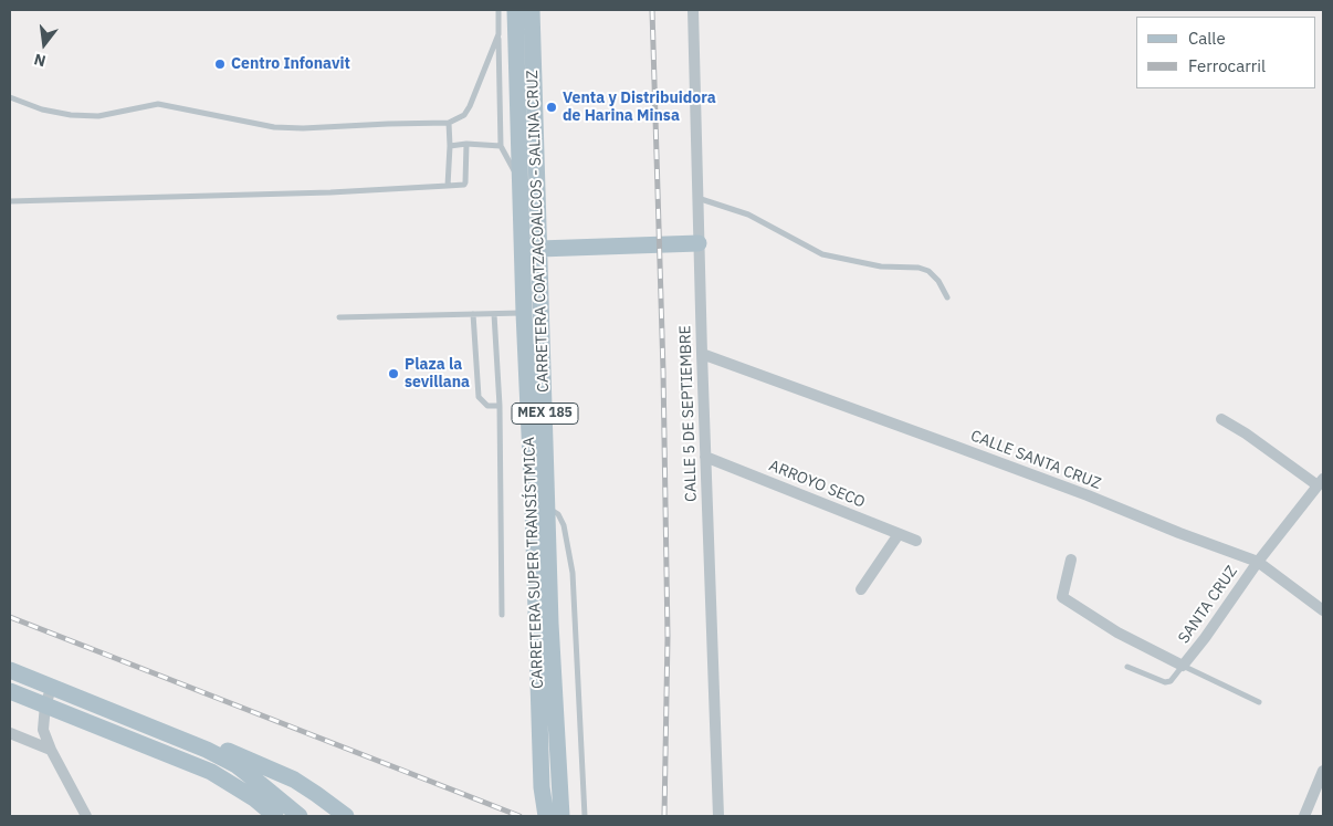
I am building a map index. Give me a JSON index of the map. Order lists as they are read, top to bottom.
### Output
{
  "streets": {
    "main road": ["CARRETERA COATZACOALCOS - SALINA CRUZ", "MEX 185", "CARRETERA SUPER TRANSÍSTMICA"],
    "street": [
      "CALLE 5 DE SEPTIEMBRE",
      "CALLE SANTA CRUZ",
      "ARROYO SECO",
      "SANTA CRUZ"
    ]
  },
  "crossings": [
    ["CARRETERA COATZACOALCOS - SALINA CRUZ", "CARRETERA SUPER TRANSÍSTMICA"],
    ["CALLE 5 DE SEPTIEMBRE", "CALLE SANTA CRUZ"],
    ["CALLE 5 DE SEPTIEMBRE", "ARROYO SECO"],
    ["CALLE SANTA CRUZ", "SANTA CRUZ"]
  ],
  "places": ["Centro Infonavit", "Venta y Distribuidora de Harina Minsa", "Plaza la sevillana"],
  "legend": ["Calle", "Ferrocarril"],
  "north": "bottom"
}
